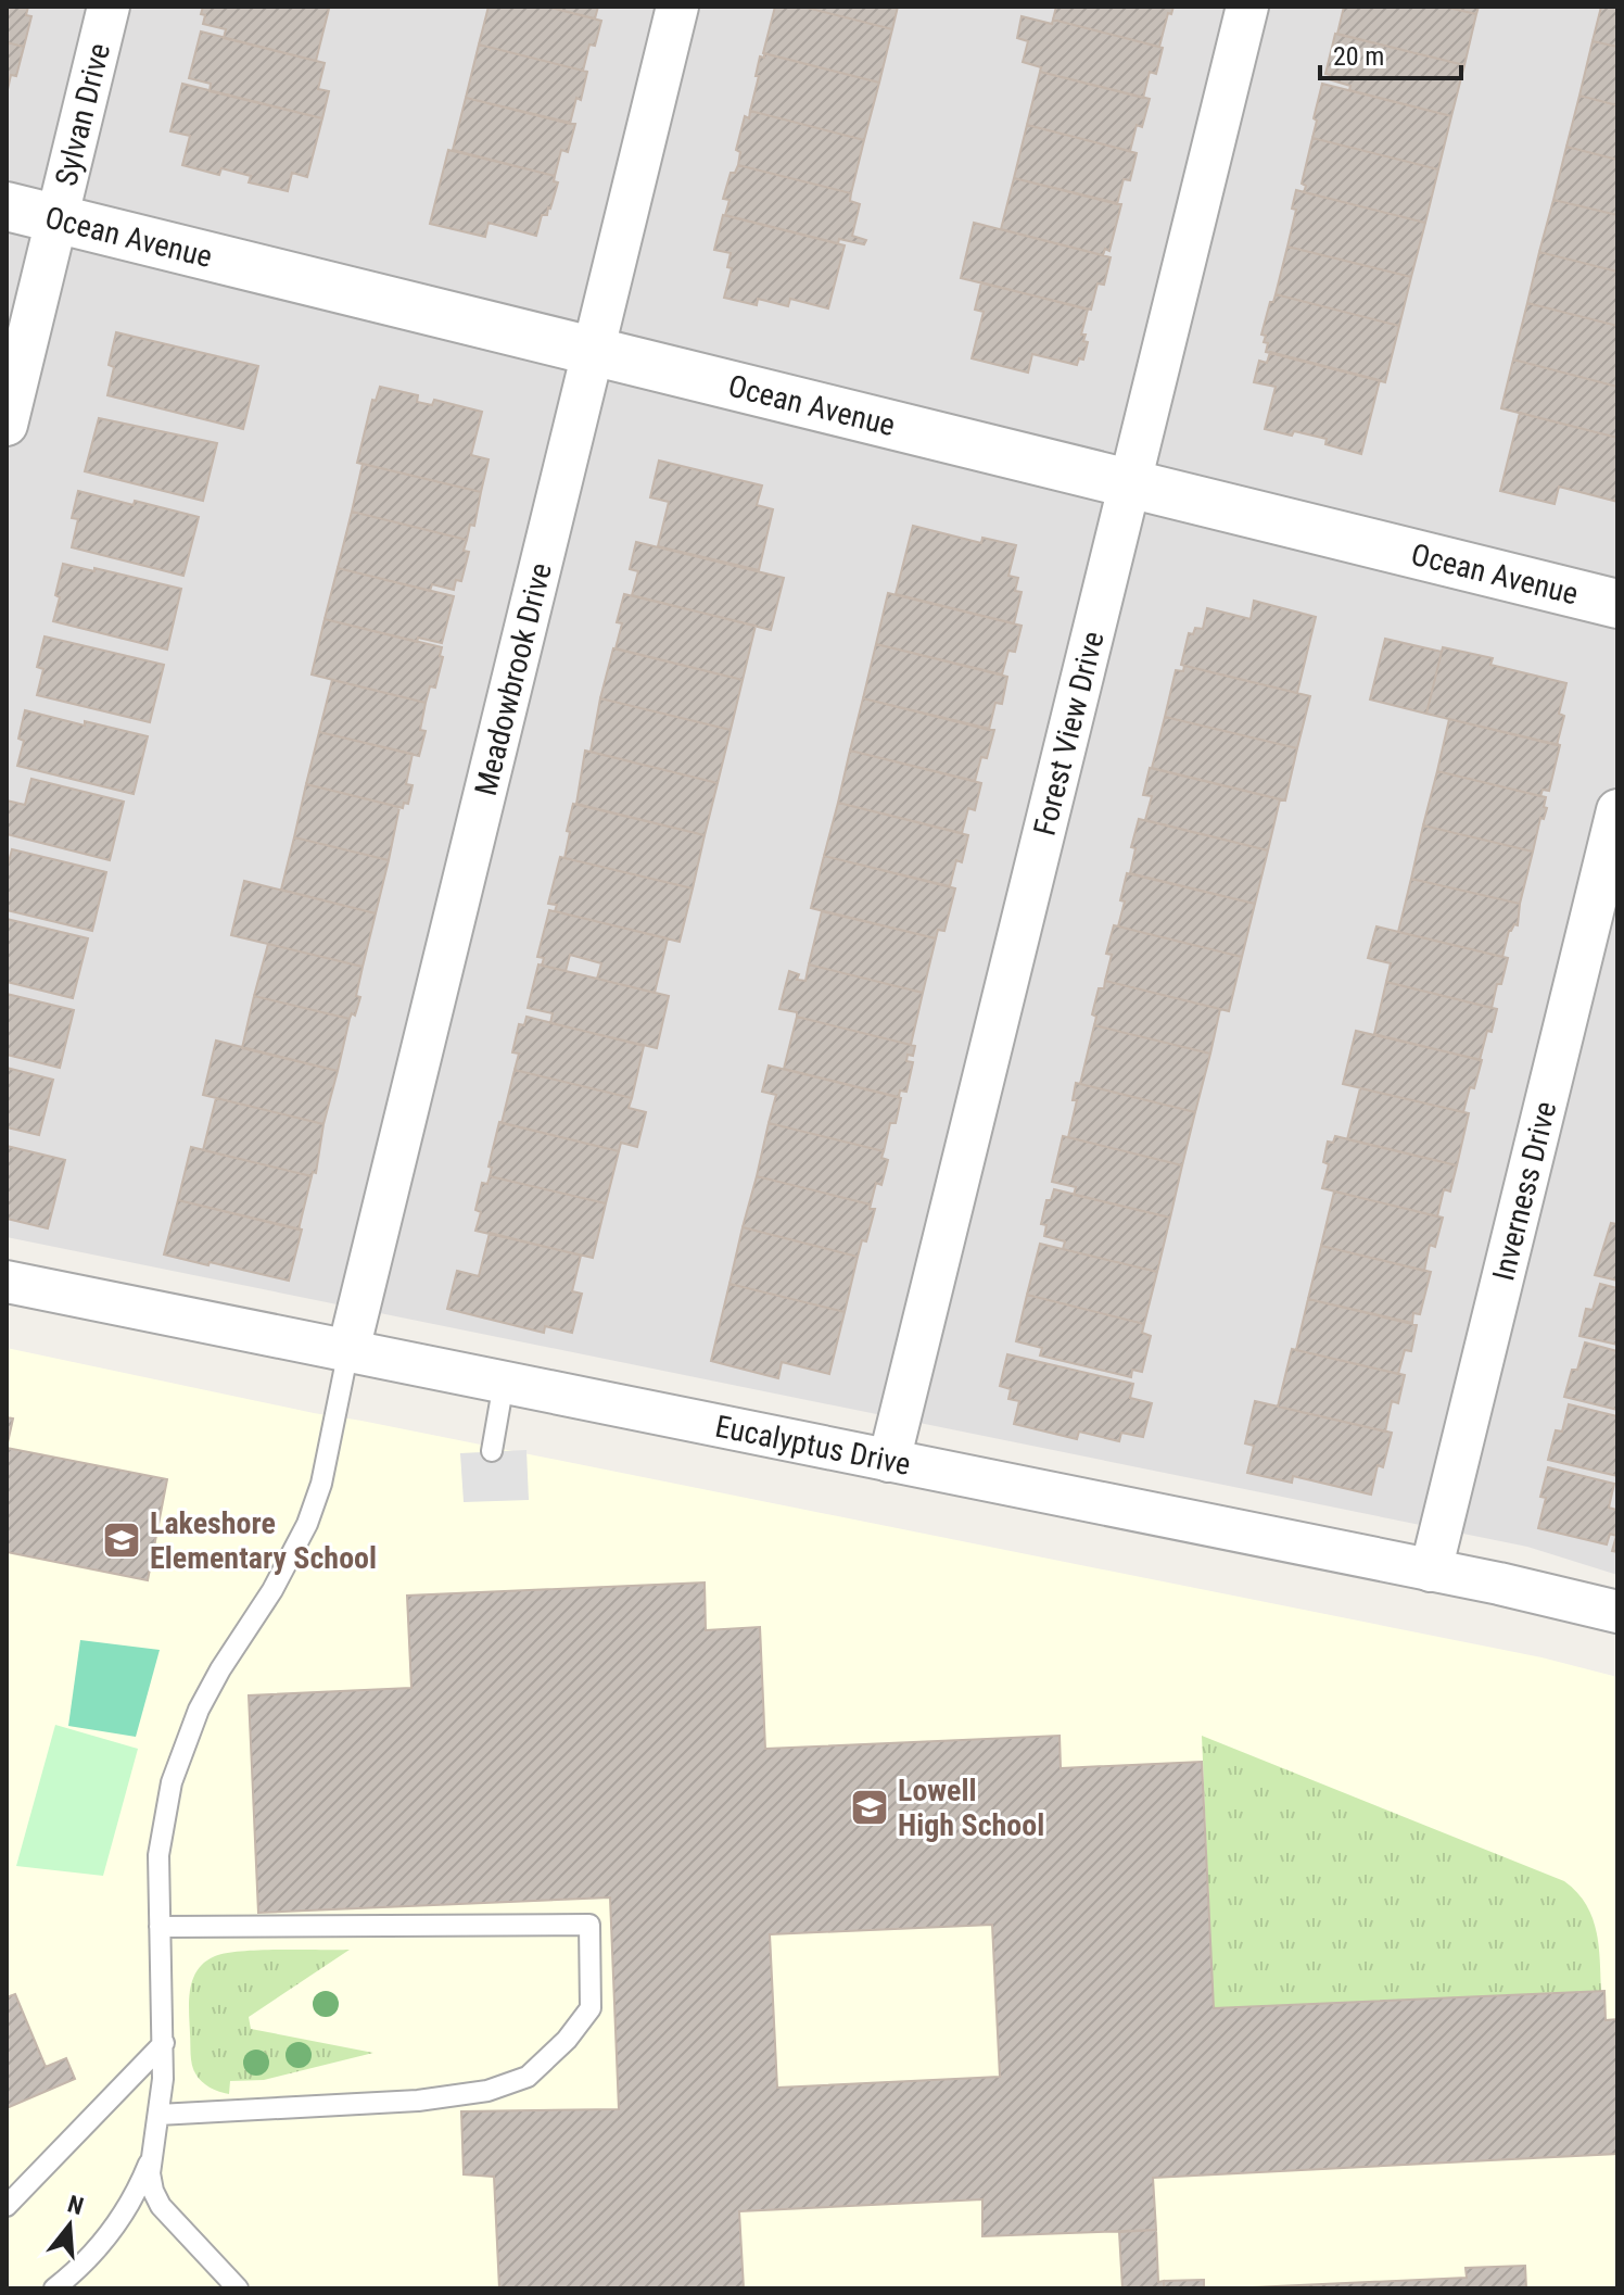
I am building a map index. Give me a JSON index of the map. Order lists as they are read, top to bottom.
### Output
{
  "streets": {
    "street": [
      "Sylvan Drive",
      "Ocean Avenue",
      "Meadowbrook Drive",
      "Forest View Drive",
      "Inverness Drive",
      "Eucalyptus Drive"
    ]
  },
  "crossings": [
    ["Sylvan Drive", "Ocean Avenue"],
    ["Ocean Avenue", "Meadowbrook Drive"],
    ["Ocean Avenue", "Forest View Drive"],
    ["Meadowbrook Drive", "Eucalyptus Drive"],
    ["Forest View Drive", "Eucalyptus Drive"],
    ["Inverness Drive", "Eucalyptus Drive"]
  ],
  "places": {
    "school or university": ["Lakeshore Elementary School", "Lowell High School"]
  },
  "scale_bar": "20 m",
  "north": "top"
}
